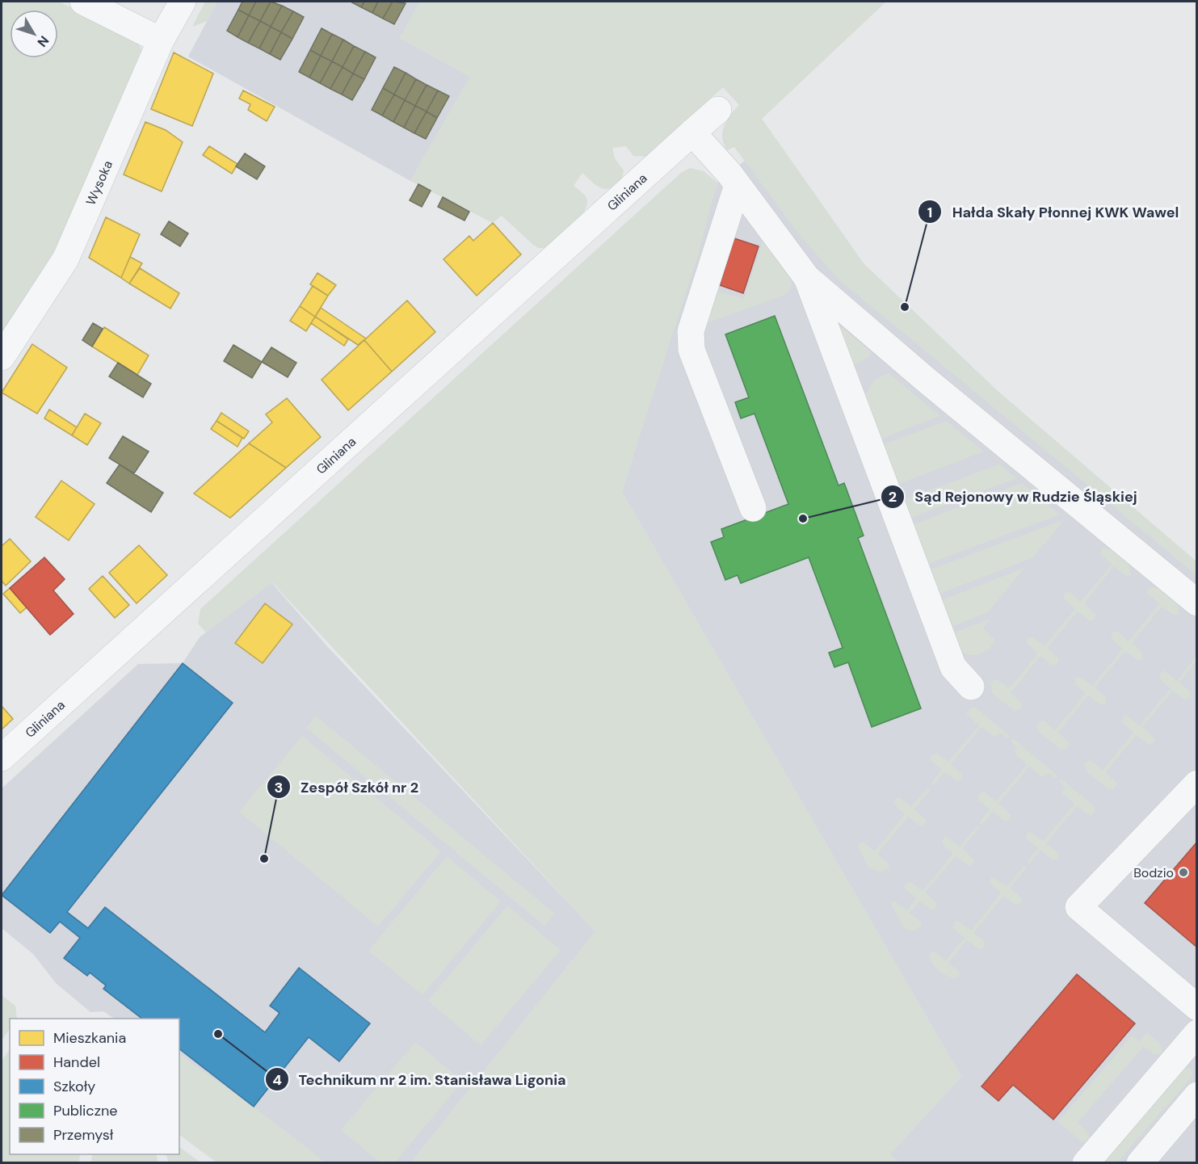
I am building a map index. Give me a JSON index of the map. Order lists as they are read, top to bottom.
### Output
{
  "streets": {
    "street": ["Wysoka", "Gliniana"]
  },
  "places": [
    "Hałda Skały Płonnej KWK Wawel",
    "Sąd Rejonowy w Rudzie Śląskiej",
    "Zespół Szkół nr 2",
    "Bodzio",
    "Technikum nr 2 im. Stanisława Ligonia"
  ],
  "legend": [
    "Mieszkania",
    "Handel",
    "Szkoły",
    "Publiczne",
    "Przemysł"
  ],
  "north": "bottom right"
}
